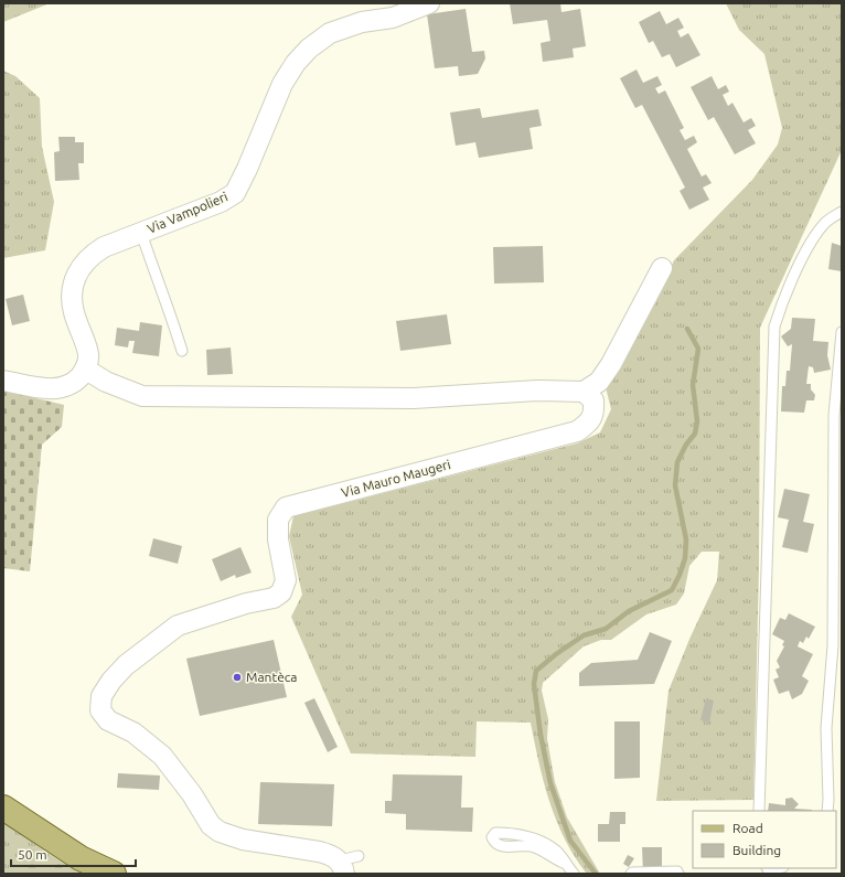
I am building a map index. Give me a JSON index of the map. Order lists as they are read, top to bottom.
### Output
{
  "streets": {
    "street": ["Via Vampolieri", "Via Mauro Maugeri"]
  },
  "places": ["Mantèca"],
  "legend": ["Road", "Building"],
  "scale_bar": "50 m"
}
